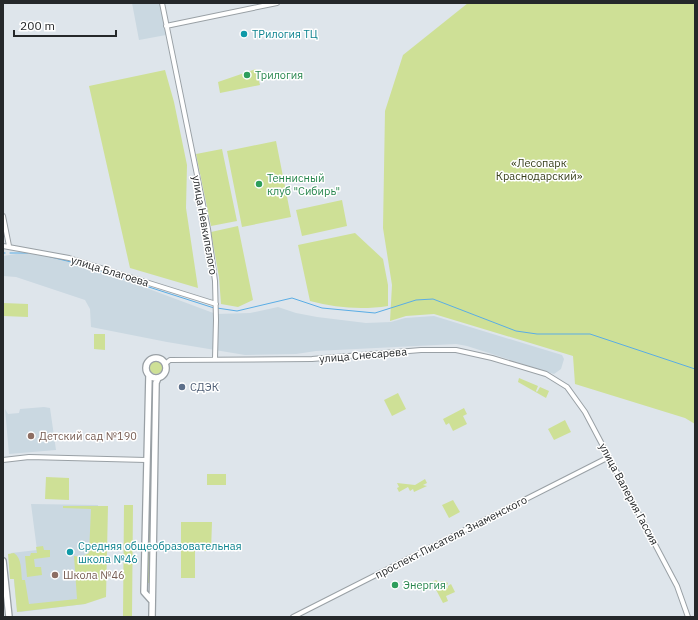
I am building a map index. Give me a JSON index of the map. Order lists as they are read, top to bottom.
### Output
{
  "streets": {
    "street": [
      "улица Невкипелого",
      "улица Благоева",
      "улица Снесарева",
      "улица Валерия Гассия",
      "проспект Писателя Знаменского"
    ]
  },
  "crossings": [
    ["улица Невкипелого", "улица Благоева"],
    ["улица Невкипелого", "улица Снесарева"],
    ["улица Снесарева", "улица Валерия Гассия"],
    ["улица Валерия Гассия", "проспект Писателя Знаменского"]
  ],
  "parks": ["«Лесопарк Краснодарский»"],
  "places": [
    "ТРилогия ТЦ",
    "Трилогия",
    "Теннисный клуб \"Сибирь\"",
    "СДЭК",
    "Детский сад №190",
    "Средняя общеобразовательная школа №46",
    "Школа №46",
    "Энергия"
  ],
  "scale_bar": "200 m"
}
